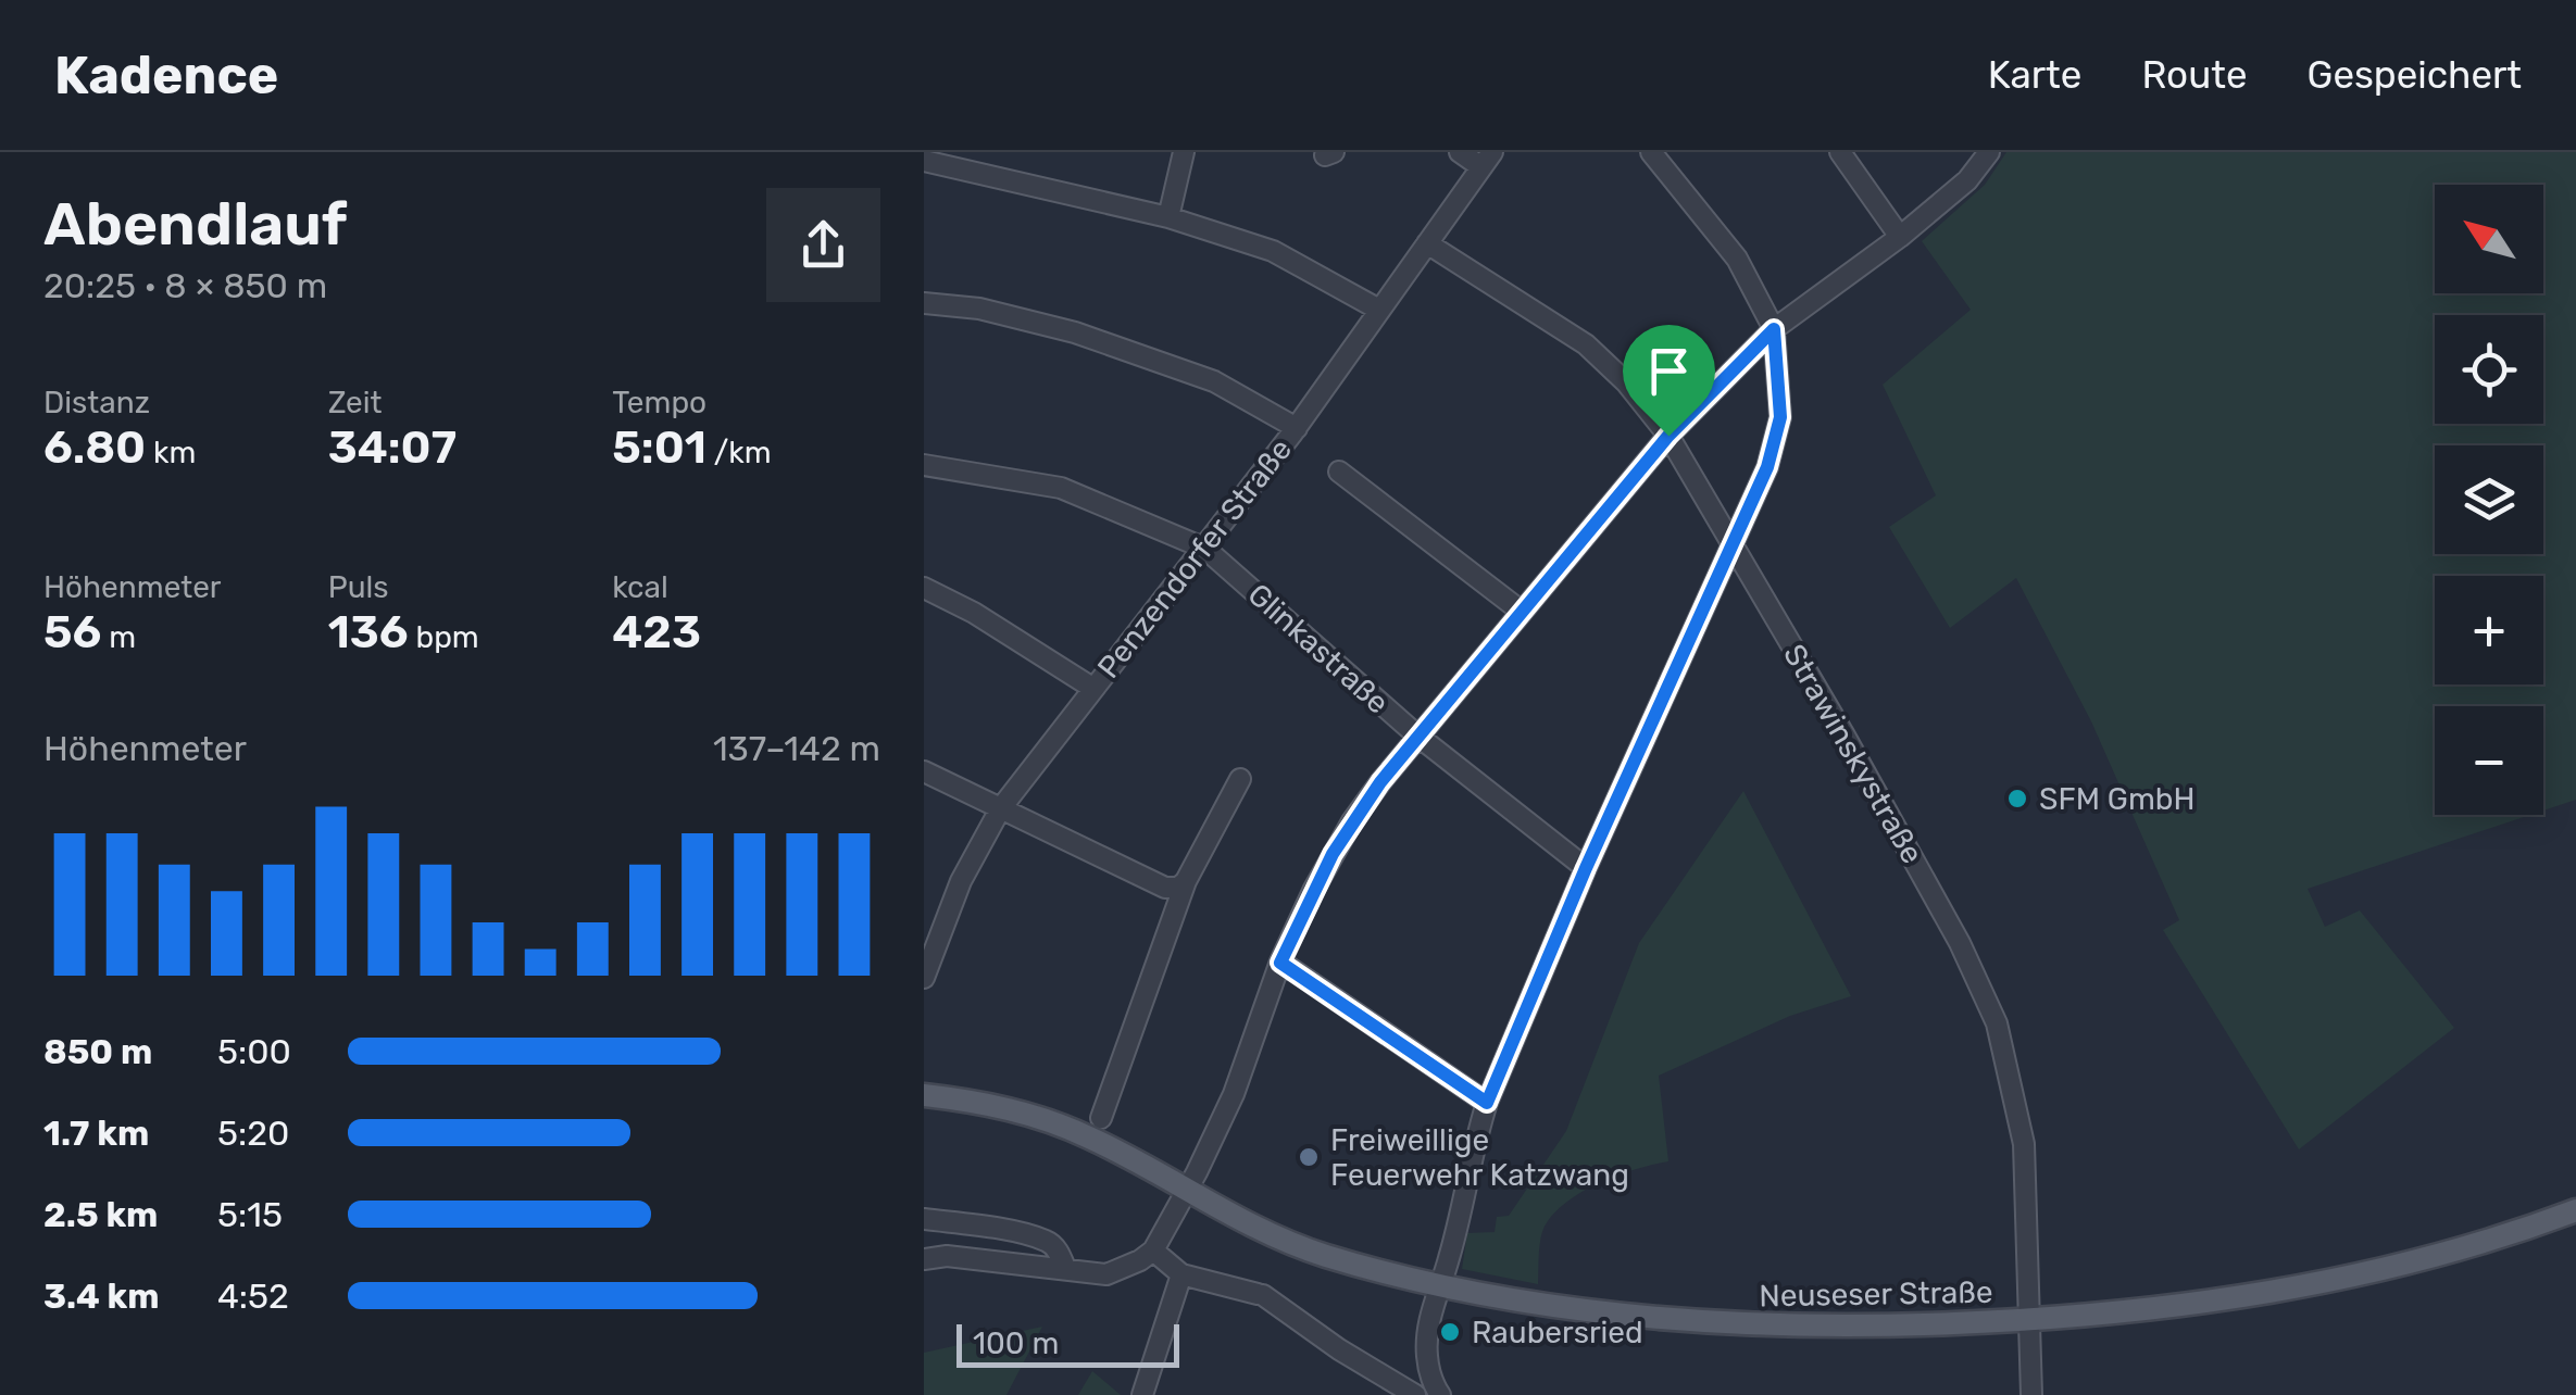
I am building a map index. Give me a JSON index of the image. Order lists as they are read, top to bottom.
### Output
{
  "streets": {
    "main road": ["Neuseser Straße"],
    "street": ["Penzendorfer Straße", "Glinkastraße", "Strawinskystraße"]
  },
  "crossings": [
    ["Penzendorfer Straße", "Glinkastraße"],
    ["Penzendorfer Straße", "Strawinskystraße"],
    ["Strawinskystraße", "Neuseser Straße"]
  ],
  "places": ["SFM GmbH", "Freiweillige Feuerwehr Katzwang", "Raubersried"],
  "scale_bar": "100 m",
  "north": "top left",
  "page": {
    "header": "Kadence",
    "nav": ["Karte", "Route", "Gespeichert"],
    "heading": ["Abendlauf", "20:25 · 8 × 850 m"],
    "map_buttons": ["+", "−"],
    "stats": [
      ["Distanz", "6.80 km"],
      ["Zeit", "34:07"],
      ["Tempo", "5:01 /km"],
      ["Höhenmeter", "56 m"],
      ["Puls", "136 bpm"],
      ["kcal", "423"]
    ],
    "chart": ["Höhenmeter", "137–142 m"],
    "list": [
      {
        "name": "850 m",
        "note": "5:00"
      },
      {
        "name": "1.7 km",
        "note": "5:20"
      },
      {
        "name": "2.5 km",
        "note": "5:15"
      },
      {
        "name": "3.4 km",
        "note": "4:52"
      }
    ],
    "scale": "100 m"
  }
}
